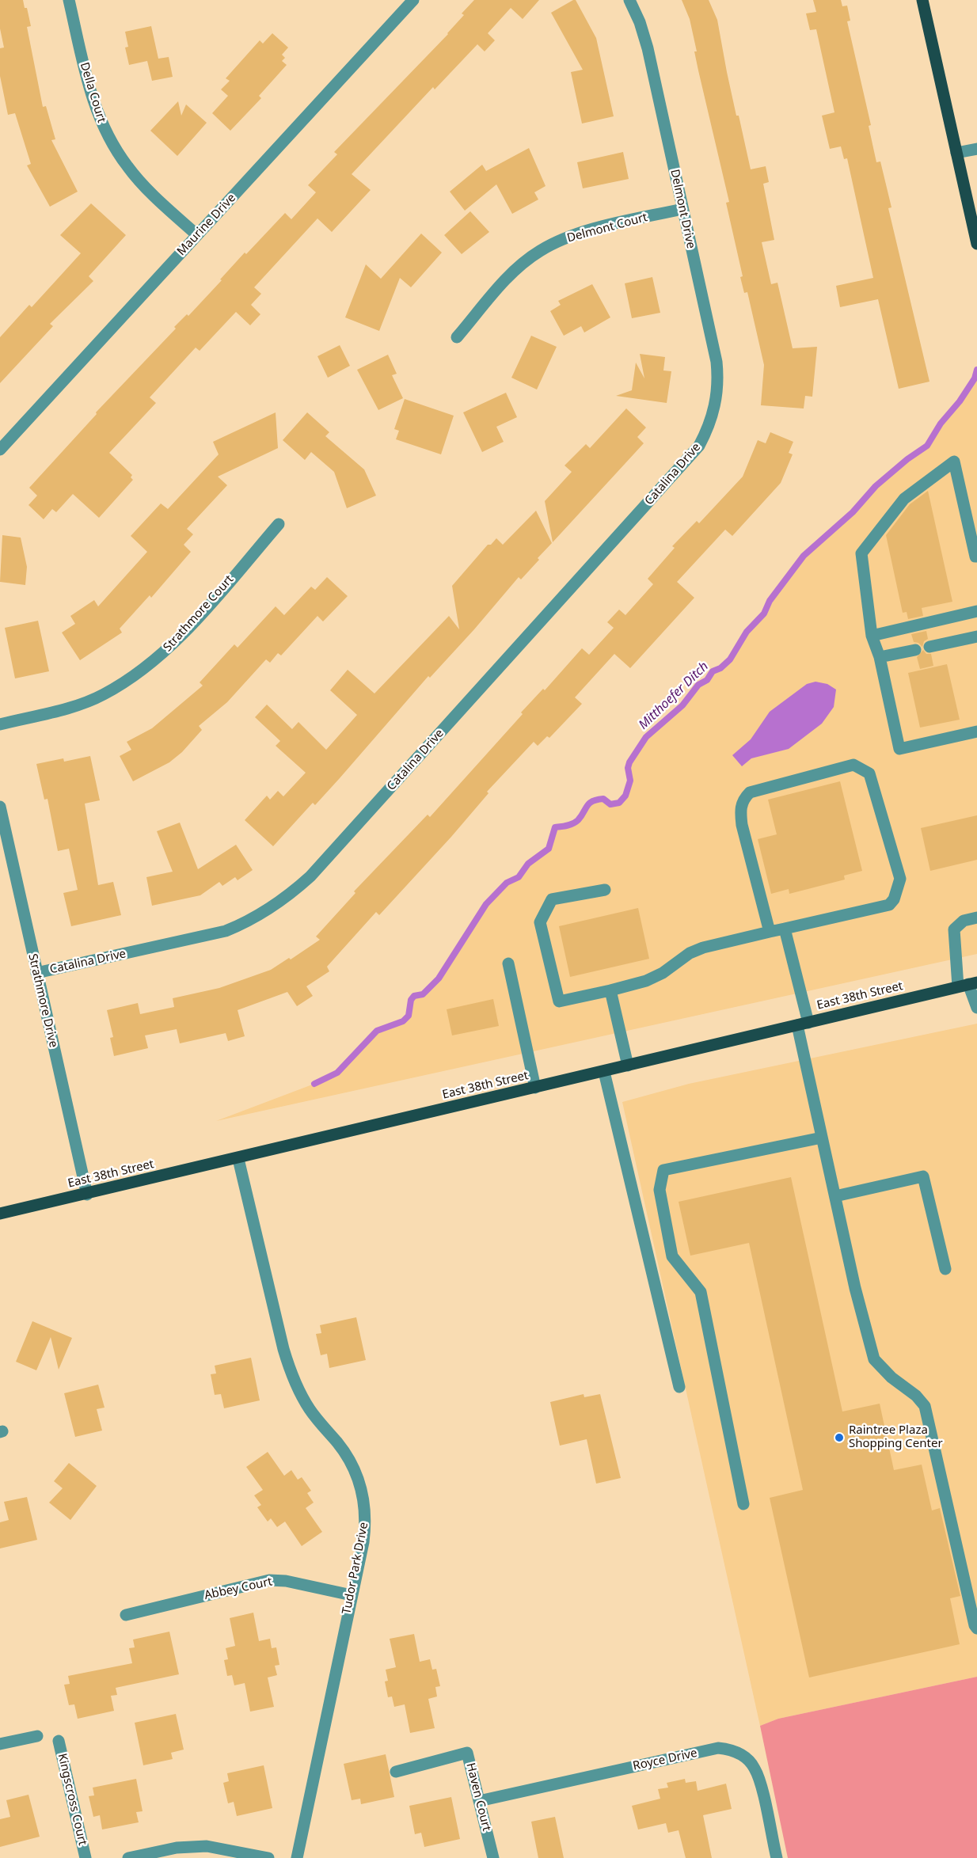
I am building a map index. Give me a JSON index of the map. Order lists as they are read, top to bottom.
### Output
{
  "streets": {
    "main road": ["East 38th Street"],
    "street": [
      "Della Court",
      "Delmont Drive",
      "Maurine Drive",
      "Delmont Court",
      "Catalina Drive",
      "Strathmore Court",
      "Strathmore Drive",
      "Tudor Park Drive",
      "Abbey Court",
      "Royce Drive",
      "Haven Court",
      "Kingscross Court"
    ]
  },
  "crossings": [
    ["Della Court", "Maurine Drive"],
    ["Delmont Drive", "Delmont Court"],
    ["Delmont Drive", "Catalina Drive"],
    ["Catalina Drive", "Strathmore Drive"],
    ["East 38th Street", "Strathmore Drive"],
    ["East 38th Street", "Tudor Park Drive"],
    ["Tudor Park Drive", "Abbey Court"],
    ["Royce Drive", "Haven Court"]
  ],
  "water": ["Mitthoefer Ditch"],
  "places": ["Raintree Plaza Shopping Center"]
}
